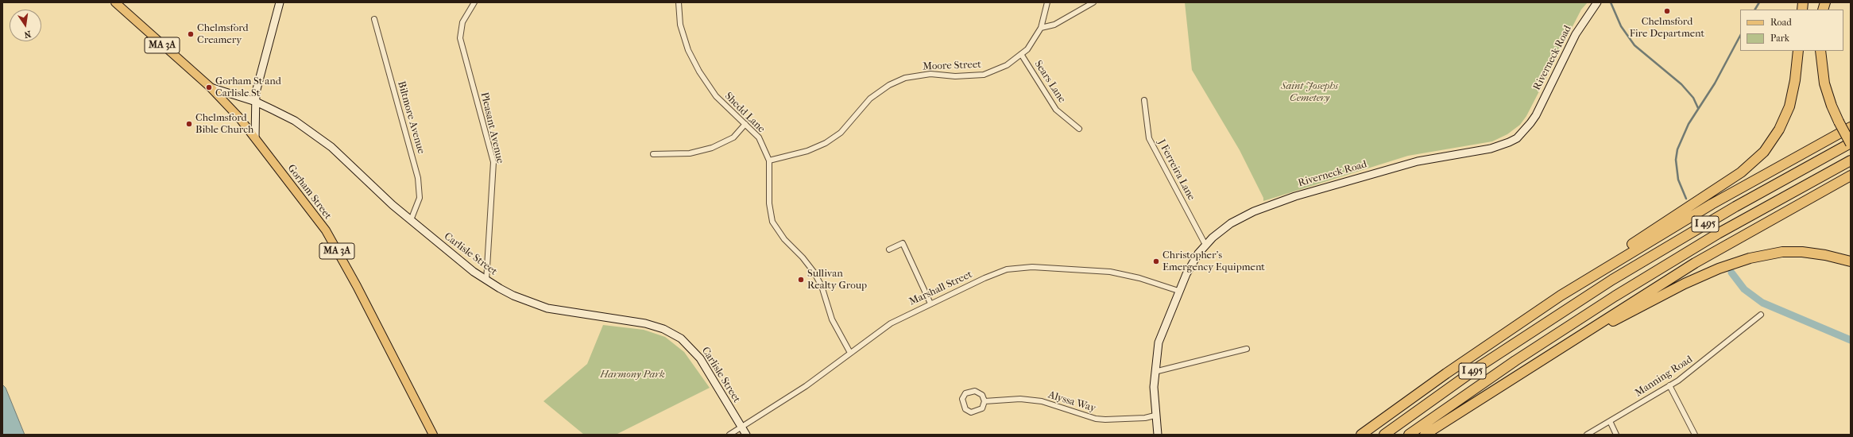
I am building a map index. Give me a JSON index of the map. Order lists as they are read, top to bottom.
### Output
{
  "streets": {
    "highway": ["I 495"],
    "main road": ["MA 3A", "Gorham Street"],
    "street": [
      "Riverneck Road",
      "Moore Street",
      "Sears Lane",
      "Shedd Lane",
      "Biltmore Avenue",
      "Pleasant Avenue",
      "J Ferreira Lane",
      "Carlisle Street",
      "Marshall Street",
      "Manning Road",
      "Alyssa Way"
    ]
  },
  "crossings": [
    ["Riverneck Road", "J Ferreira Lane"],
    ["Riverneck Road", "Marshall Street"],
    ["Riverneck Road", "Alyssa Way"],
    ["Moore Street", "Sears Lane"],
    ["Moore Street", "Shedd Lane"],
    ["Shedd Lane", "Marshall Street"],
    ["Biltmore Avenue", "Carlisle Street"],
    ["Pleasant Avenue", "Carlisle Street"],
    ["Gorham Street", "Carlisle Street"],
    ["Carlisle Street", "Marshall Street"]
  ],
  "parks": ["Saint Josephs Cemetery", "Harmony Park"],
  "places": [
    "Chelmsford Fire Department",
    "Chelmsford Creamery",
    "Gorham St and Carlisle St",
    "Chelmsford Bible Church",
    "Christopher's Emergency Equipment",
    "Sullivan Realty Group"
  ],
  "legend": ["Road", "Park"],
  "north": "bottom"
}
